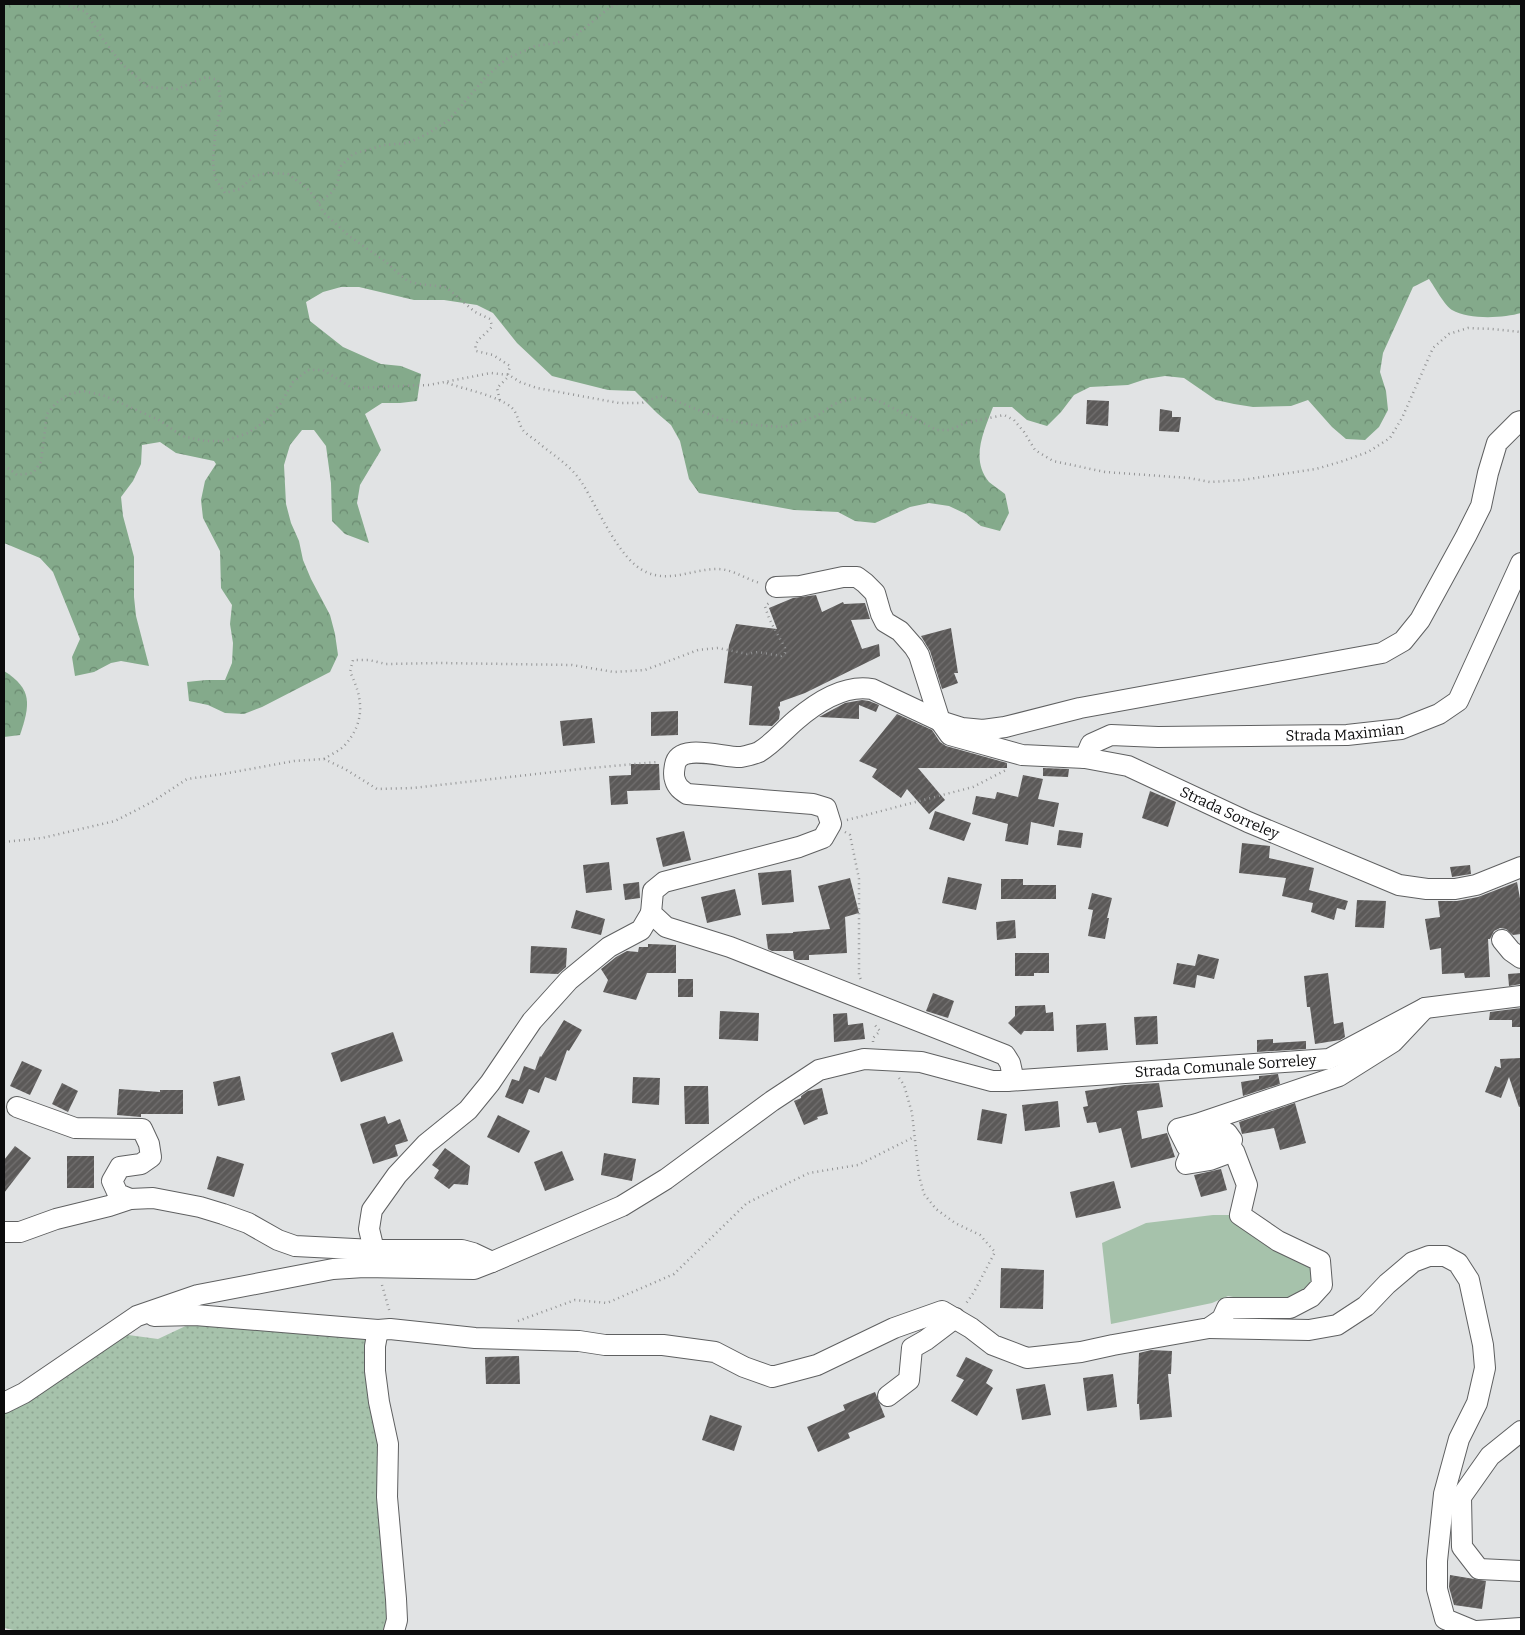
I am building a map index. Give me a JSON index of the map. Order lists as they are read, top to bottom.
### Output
{
  "streets": {
    "street": ["Strada Maximian", "Strada Sorreley", "Strada Comunale Sorreley"]
  },
  "crossings": [
    ["Strada Maximian", "Strada Sorreley"]
  ]
}
